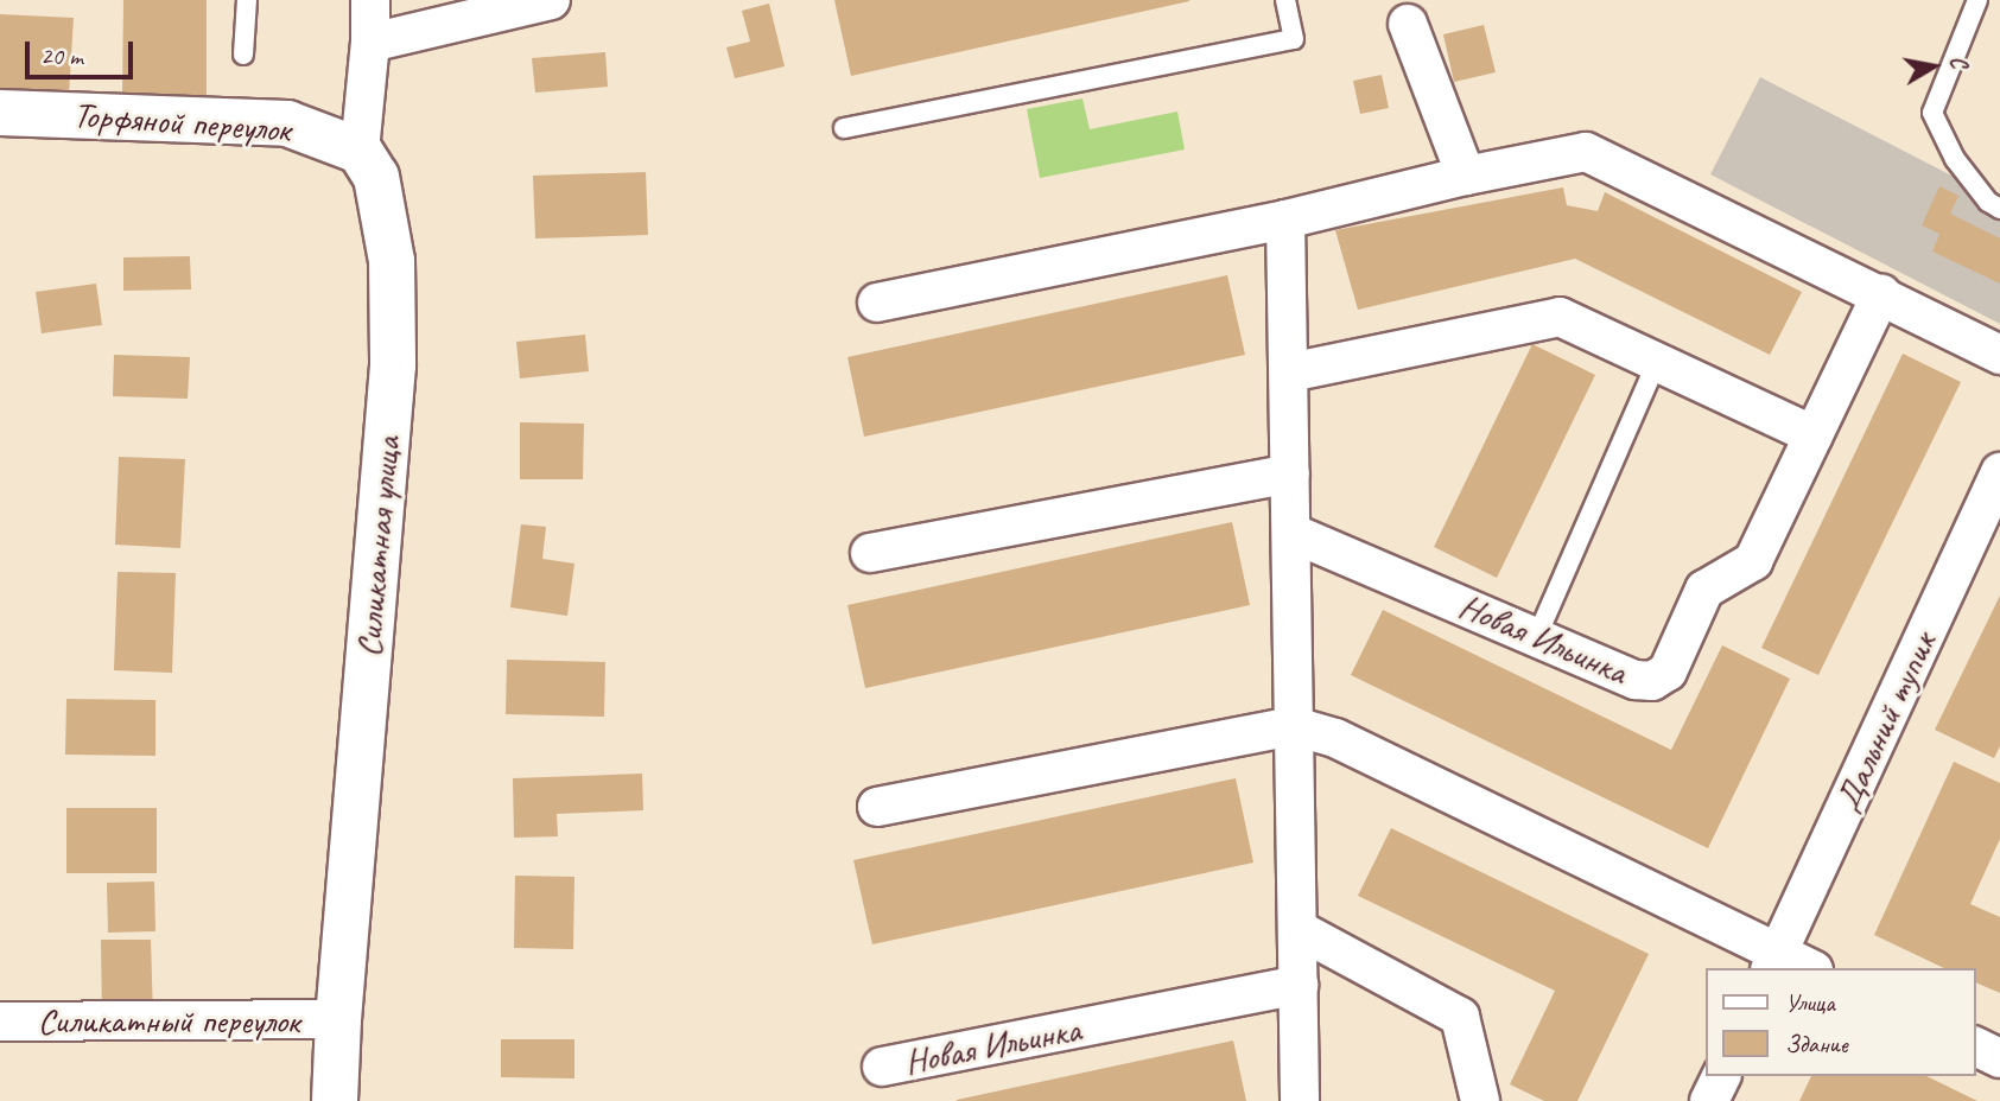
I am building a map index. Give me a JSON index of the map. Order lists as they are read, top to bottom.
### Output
{
  "streets": {
    "street": [
      "Торфяной переулок",
      "Силикатная улица",
      "Новая Ильинка",
      "Дальний тупик",
      "Силикатный переулок"
    ]
  },
  "crossings": [
    ["Торфяной переулок", "Силикатная улица"],
    ["Силикатная улица", "Силикатный переулок"]
  ],
  "legend": ["Улица", "Здание"],
  "scale_bar": "20 m",
  "north": "right"
}
